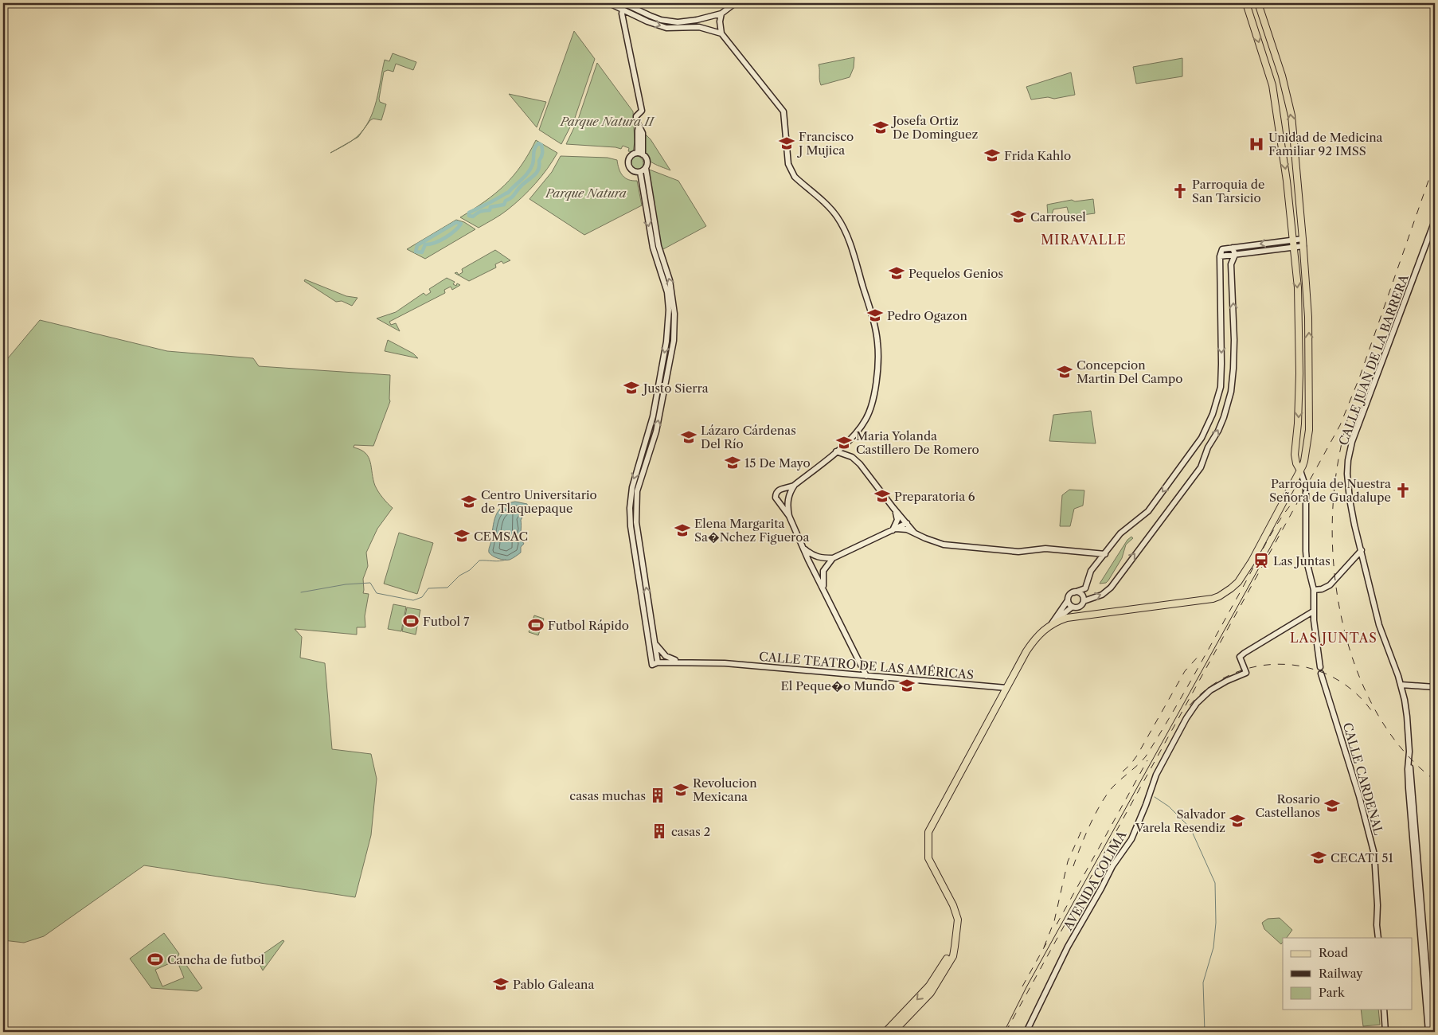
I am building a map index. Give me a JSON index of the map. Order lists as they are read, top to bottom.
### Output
{
  "streets": {
    "street": [
      "CALLE JUAN DE LA BARRERA",
      "CALLE TEATRO DE LAS AMÉRICAS",
      "CALLE CARDENAL",
      "AVENIDA COLIMA"
    ]
  },
  "districts": ["MIRAVALLE", "LAS JUNTAS"],
  "parks": ["Parque Natura II", "Parque Natura"],
  "places": {
    "school or university": [
      "Josefa Ortiz De Dominguez",
      "Francisco J Mujica",
      "Frida Kahlo",
      "Carrousel",
      "Pequelos Genios",
      "Pedro Ogazon",
      "Concepcion Martin Del Campo",
      "Justo Sierra",
      "Lázaro Cárdenas Del Río",
      "Maria Yolanda Castillero De Romero",
      "15 De Mayo",
      "Preparatoria 6",
      "Centro Universitario de Tlaquepaque",
      "Elena Margarita Sa�Nchez Figueroa",
      "CEMSAC",
      "El Peque�o Mundo",
      "Revolucion Mexicana",
      "Rosario Castellanos",
      "Salvador Varela Resendiz",
      "CECATI 51",
      "Pablo Galeana"
    ],
    "hospital": ["Unidad de Medicina Familiar 92 IMSS"],
    "church": ["Parroquia de San Tarsicio", "Parroquia de Nuestra Señora de Guadalupe"],
    "station": ["Las Juntas"],
    "sports": ["Futbol 7", "Futbol Rápido", "Cancha de futbol"],
    "building": ["casas muchas", "casas 2"]
  },
  "legend": ["Road", "Railway", "Park"]
}
